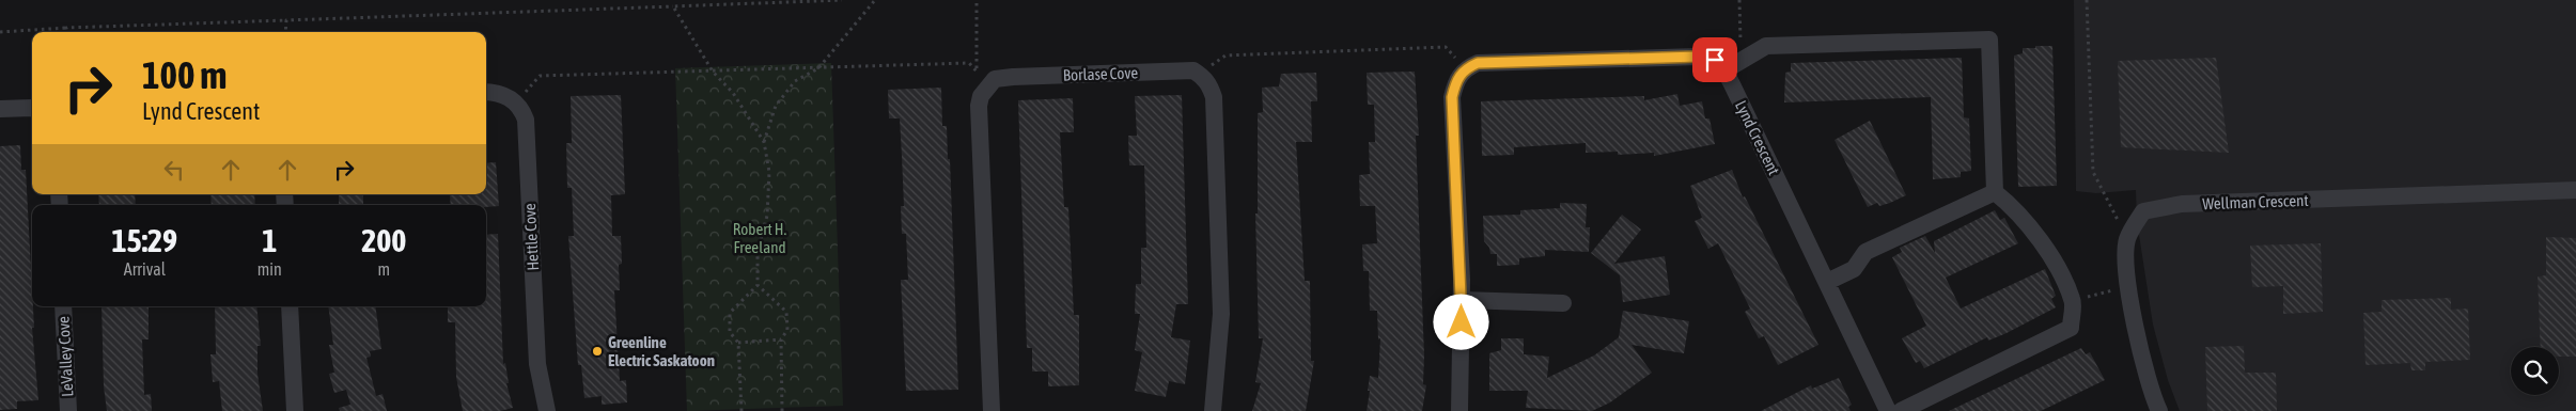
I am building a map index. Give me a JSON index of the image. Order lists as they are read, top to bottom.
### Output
{
  "streets": {
    "street": [
      "Borlase Cove",
      "Lynd Crescent",
      "Wellman Crescent",
      "Hettle Cove",
      "LeValley Cove"
    ]
  },
  "parks": ["Robert H. Freeland"],
  "places": ["Greenline Electric Saskatoon"],
  "page": {
    "turn": ["100 m", "Lynd Crescent"],
    "eta": [
      "15:29",
      "Arrival",
      "1",
      "min",
      "200",
      "m"
    ]
  }
}
